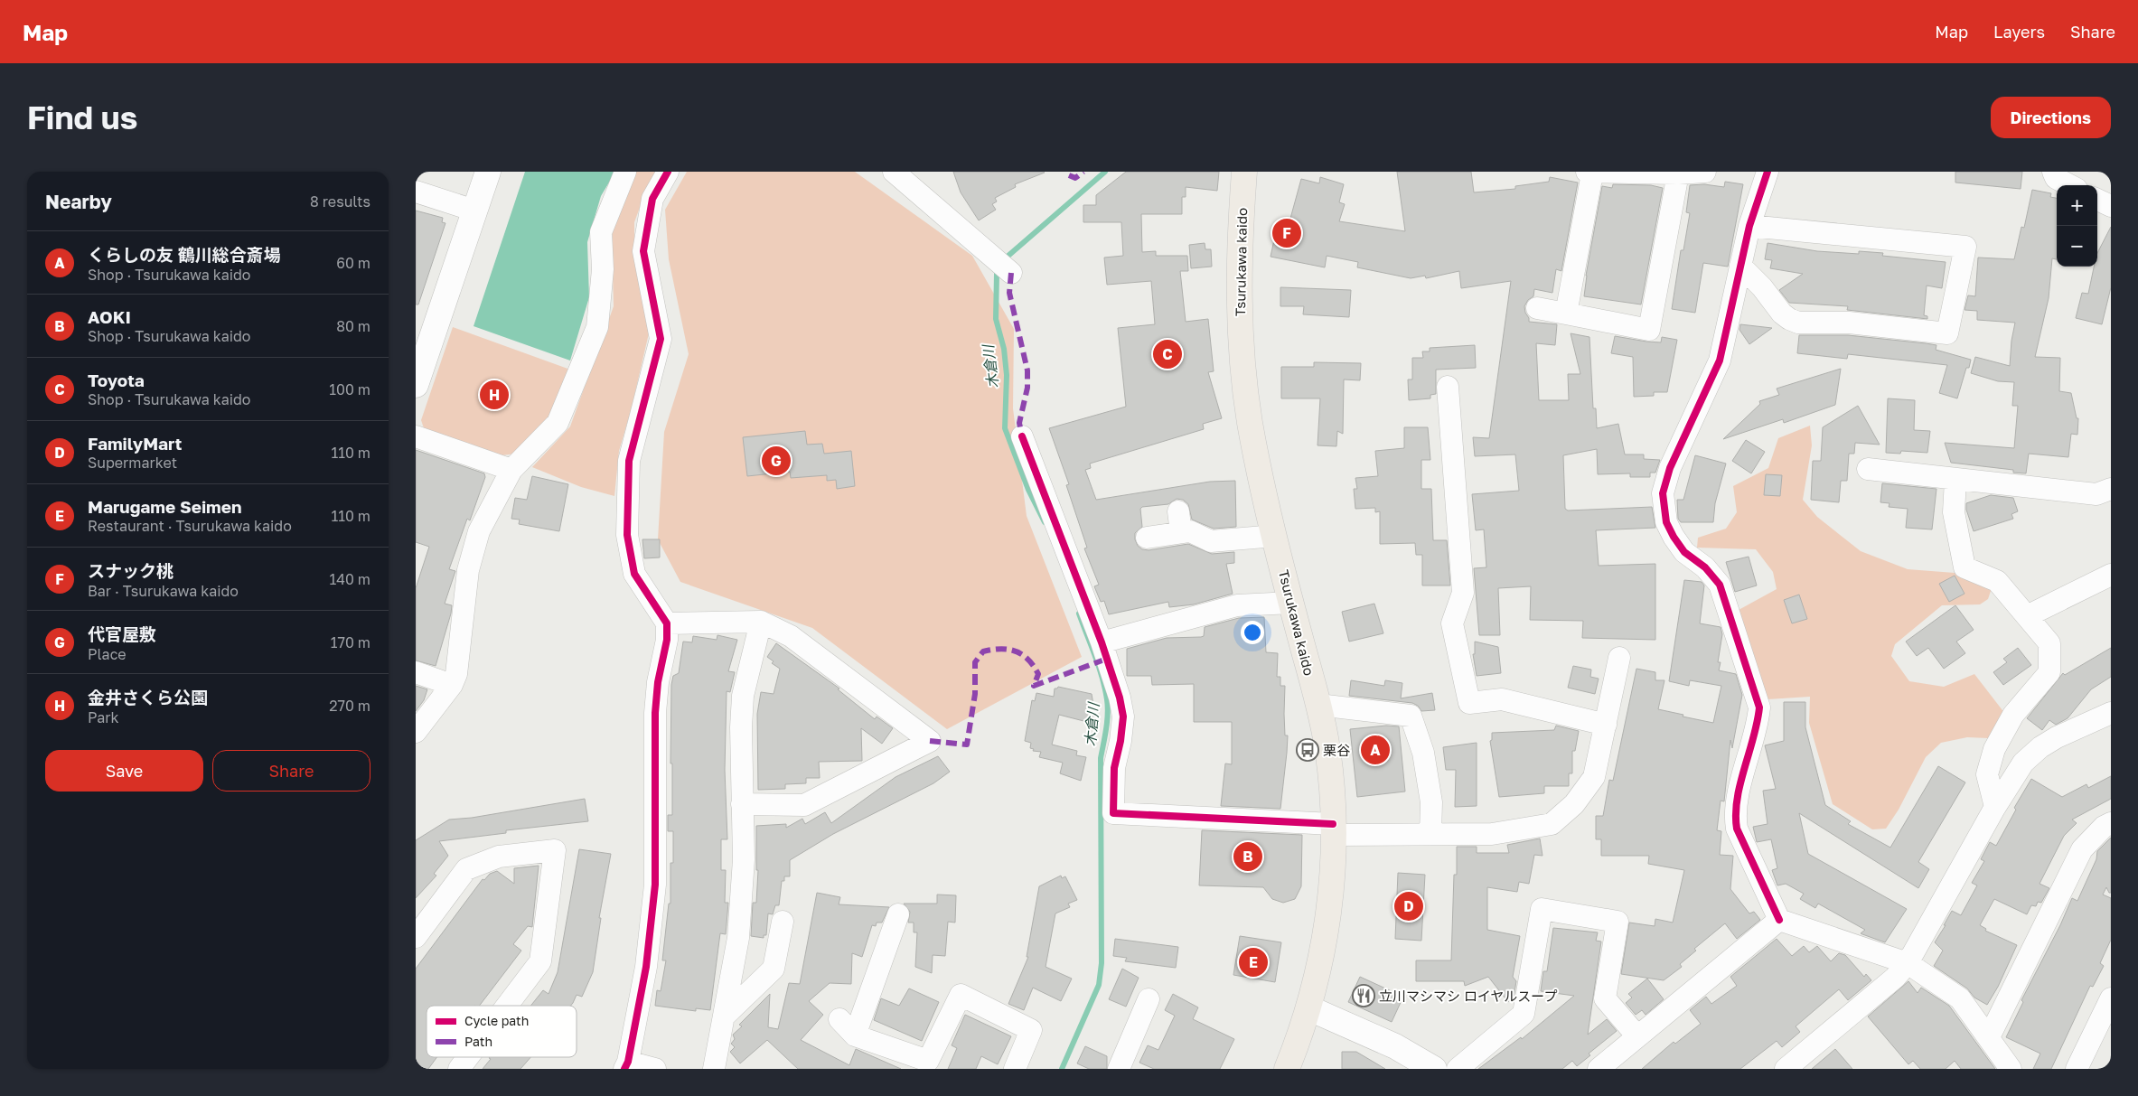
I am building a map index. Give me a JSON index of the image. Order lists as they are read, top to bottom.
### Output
{
  "streets": {
    "main road": ["Tsurukawa kaido"]
  },
  "water": ["木倉川"],
  "places": {
    "bus stop": ["栗谷"],
    "restaurant": ["立川マシマシ ロイヤルスープ"]
  },
  "legend": ["Cycle path", "Path"],
  "page": {
    "header": "Map",
    "nav": ["Map", "Layers", "Share"],
    "buttons": [
      "Directions",
      ["Save", "Share"]
    ],
    "title": "Find us",
    "heading": ["Nearby", "8 results"],
    "map_buttons": ["+", "−"],
    "pins": [
      "F",
      "C",
      "H",
      "G",
      "A",
      "B",
      "D",
      "E"
    ],
    "list": [
      {
        "mark": "A",
        "name": "くらしの友 鶴川総合斎場",
        "note": "Shop · Tsurukawa kaido",
        "value": "60 m"
      },
      {
        "mark": "B",
        "name": "AOKI",
        "note": "Shop · Tsurukawa kaido",
        "value": "80 m"
      },
      {
        "mark": "C",
        "name": "Toyota",
        "note": "Shop · Tsurukawa kaido",
        "value": "100 m"
      },
      {
        "mark": "D",
        "name": "FamilyMart",
        "note": "Supermarket",
        "value": "110 m"
      },
      {
        "mark": "E",
        "name": "Marugame Seimen",
        "note": "Restaurant · Tsurukawa kaido",
        "value": "110 m"
      },
      {
        "mark": "F",
        "name": "スナック桃",
        "note": "Bar · Tsurukawa kaido",
        "value": "140 m"
      },
      {
        "mark": "G",
        "name": "代官屋敷",
        "note": "Place",
        "value": "170 m"
      },
      {
        "mark": "H",
        "name": "金井さくら公園",
        "note": "Park",
        "value": "270 m"
      }
    ]
  }
}
